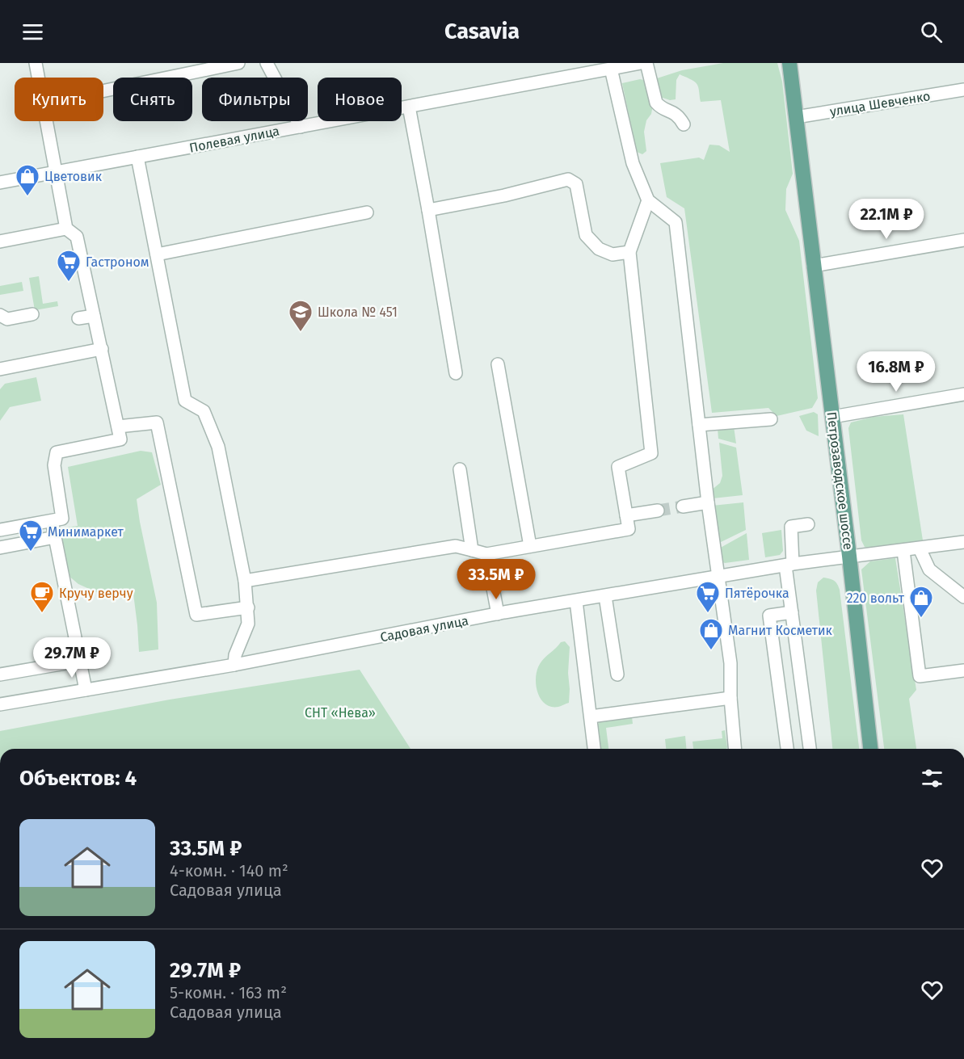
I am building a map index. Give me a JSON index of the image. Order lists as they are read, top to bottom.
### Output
{
  "streets": {
    "main road": ["Петрозаводское шоссе"],
    "street": ["улица Шевченко", "Полевая улица", "Садовая улица"]
  },
  "crossings": [
    ["улица Шевченко", "Петрозаводское шоссе"],
    ["Петрозаводское шоссе", "Садовая улица"]
  ],
  "parks": ["СНТ «Нева»"],
  "places": {
    "shop": ["Цветовик", "220 вольт", "Магнит Косметик"],
    "supermarket": ["Гастроном", "Минимаркет", "Пятёрочка"],
    "school or university": ["Школа № 451"],
    "cafe": ["Кручу верчу"]
  },
  "page": {
    "header": "Casavia",
    "chip": [
      "Купить",
      "Снять",
      "Фильтры",
      "Новое"
    ],
    "price": [
      "22.1M ₽",
      "16.8M ₽",
      "33.5M ₽",
      "29.7M ₽"
    ],
    "heading": "Объектов: 4",
    "list": [
      {
        "name": "33.5M ₽",
        "note": "4-комн. · 140 m² · Садовая улица"
      },
      {
        "name": "29.7M ₽",
        "note": "5-комн. · 163 m² · Садовая улица"
      }
    ]
  }
}
